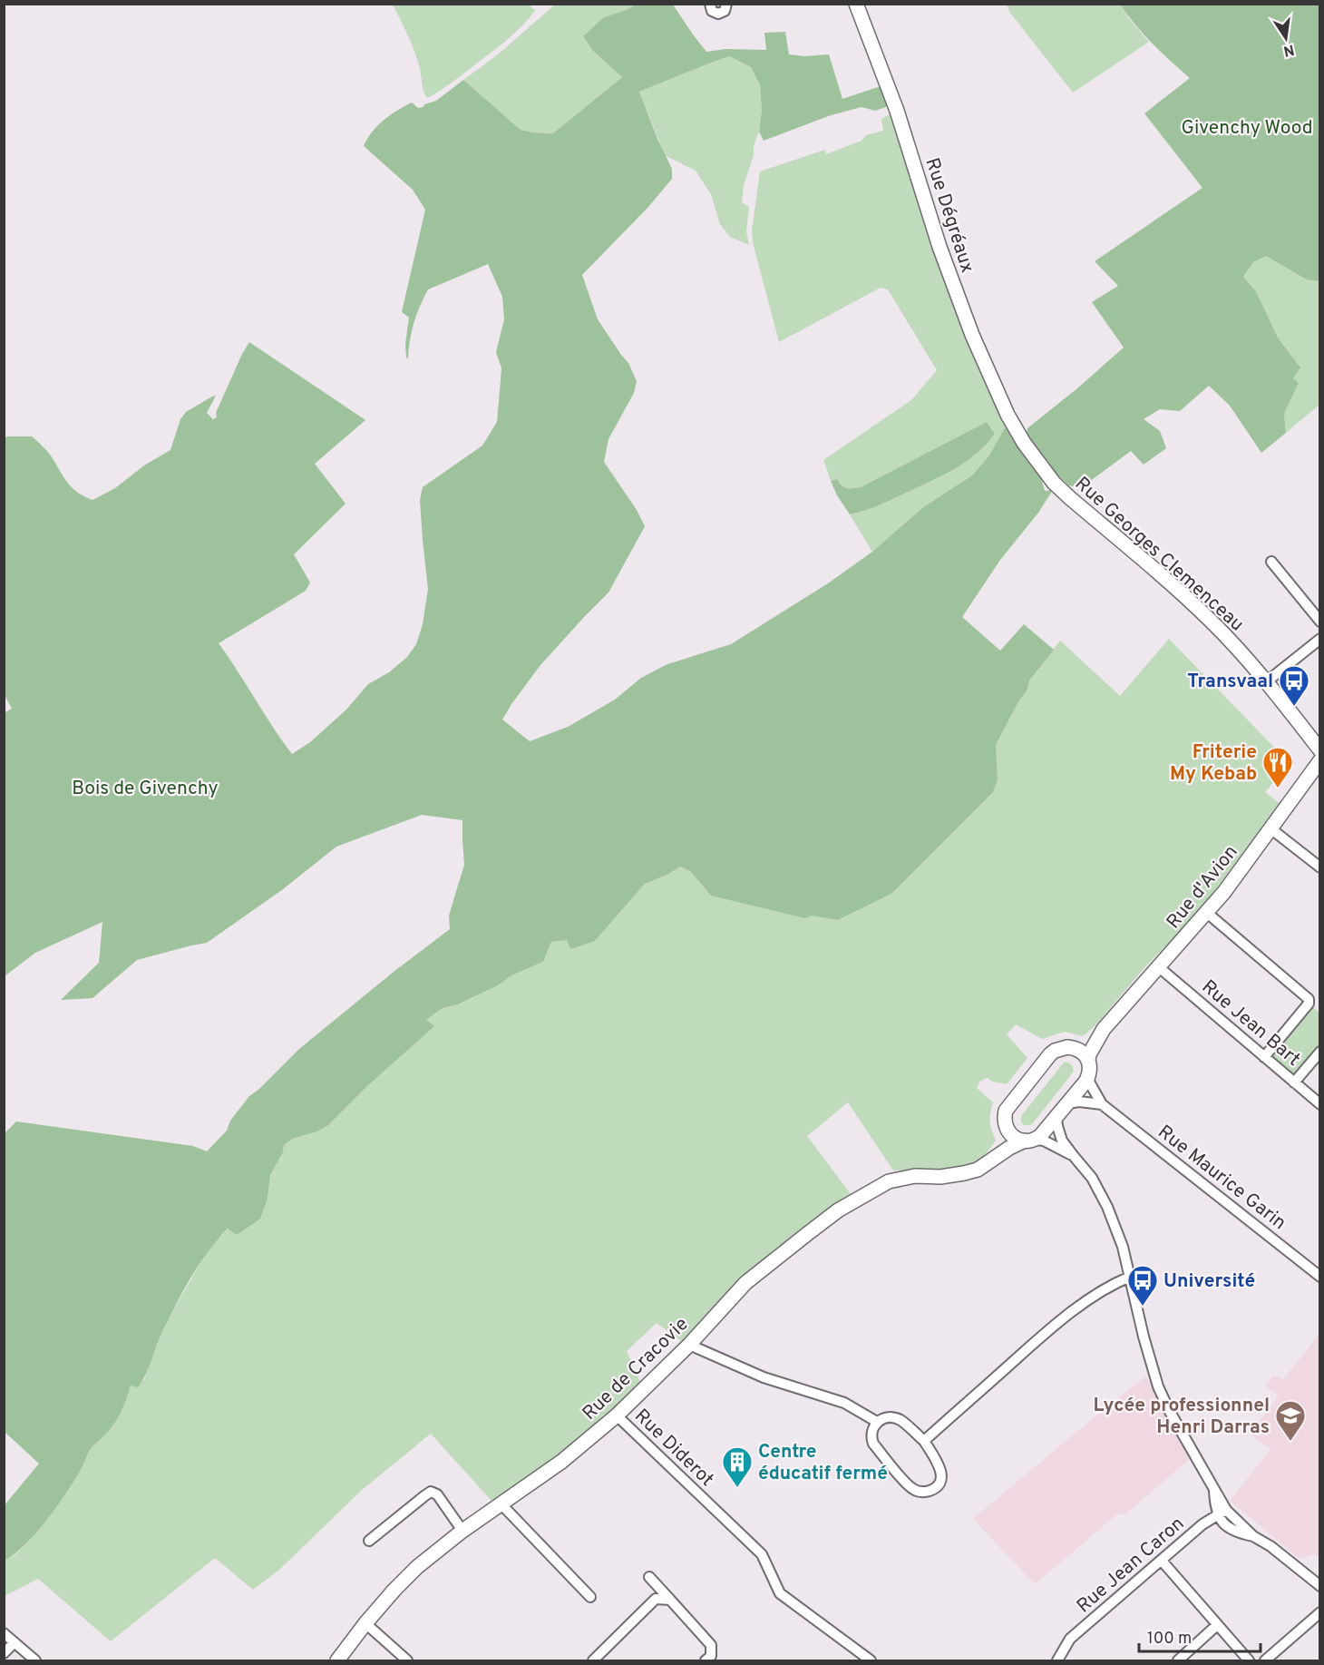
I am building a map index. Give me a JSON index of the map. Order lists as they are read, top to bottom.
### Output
{
  "streets": {
    "street": [
      "Rue Dégréaux",
      "Rue Georges Clemenceau",
      "Rue d'Avion",
      "Rue Jean Bart",
      "Rue Maurice Garin",
      "Rue de Cracovie",
      "Rue Diderot",
      "Rue Jean Caron"
    ]
  },
  "crossings": [
    ["Rue Dégréaux", "Rue Georges Clemenceau"],
    ["Rue d'Avion", "Rue Jean Bart"],
    ["Rue Maurice Garin", "Rue de Cracovie"],
    ["Rue de Cracovie", "Rue Diderot"]
  ],
  "parks": ["Givenchy Wood", "Bois de Givenchy"],
  "places": {
    "bus stop": ["Transvaal", "Université"],
    "restaurant": ["Friterie My Kebab"],
    "school or university": ["Lycée professionnel Henri Darras"],
    "building": ["Centre éducatif fermé"]
  },
  "scale_bar": "100 m",
  "north": "bottom"
}
